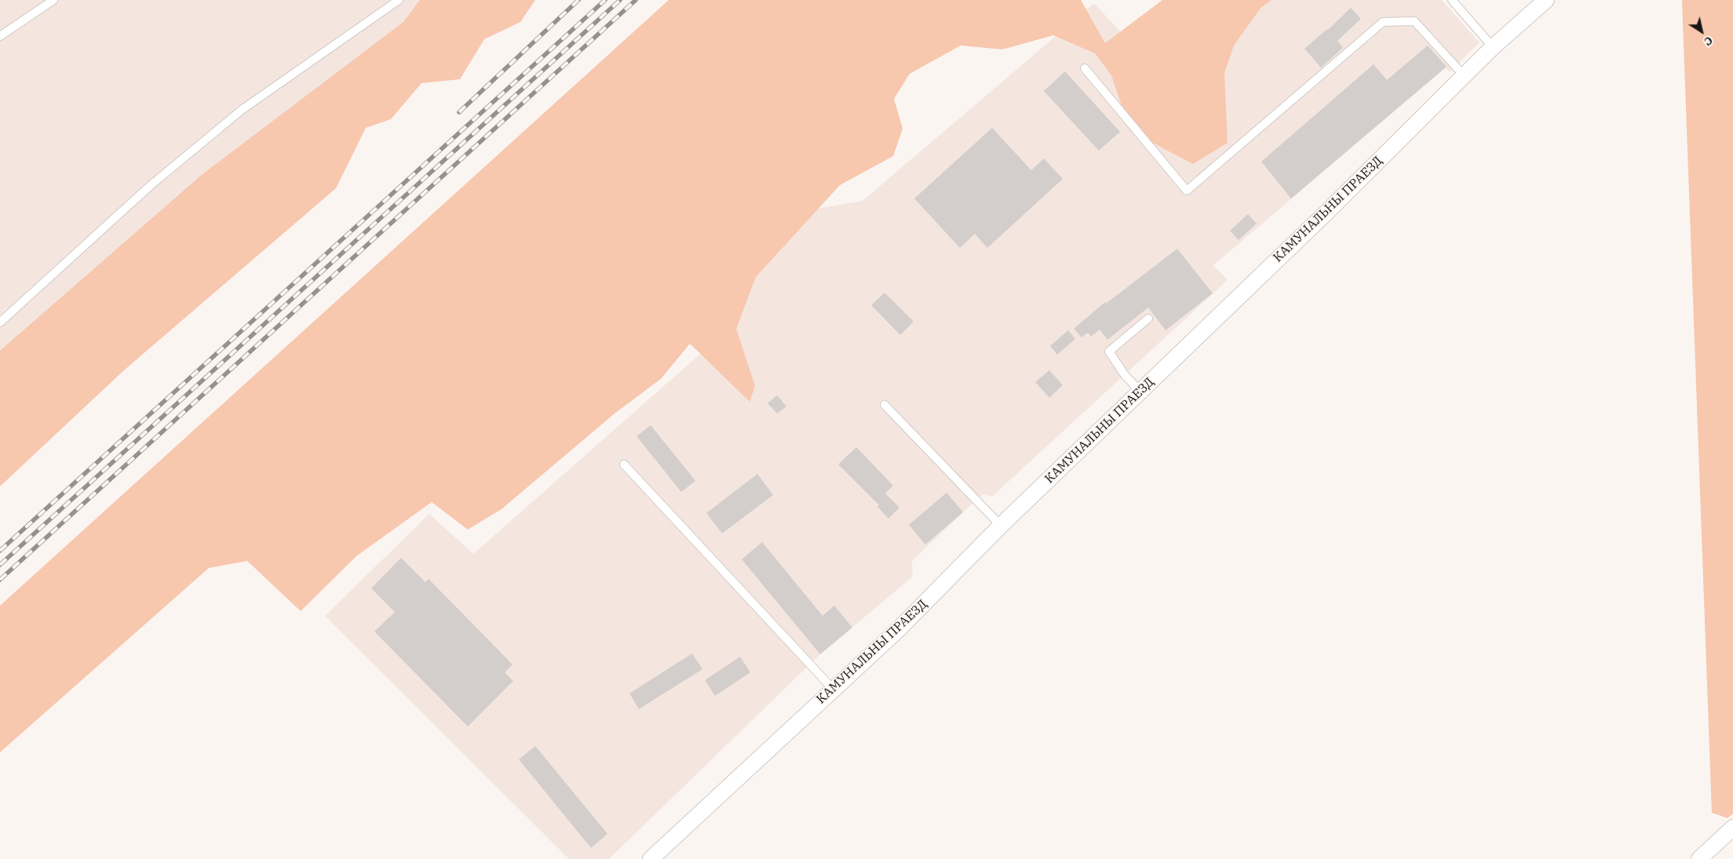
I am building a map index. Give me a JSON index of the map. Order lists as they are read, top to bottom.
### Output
{
  "streets": {
    "street": ["КАМУНАЛЬНЫ ПРАЕЗД"]
  },
  "north": "bottom right"
}
